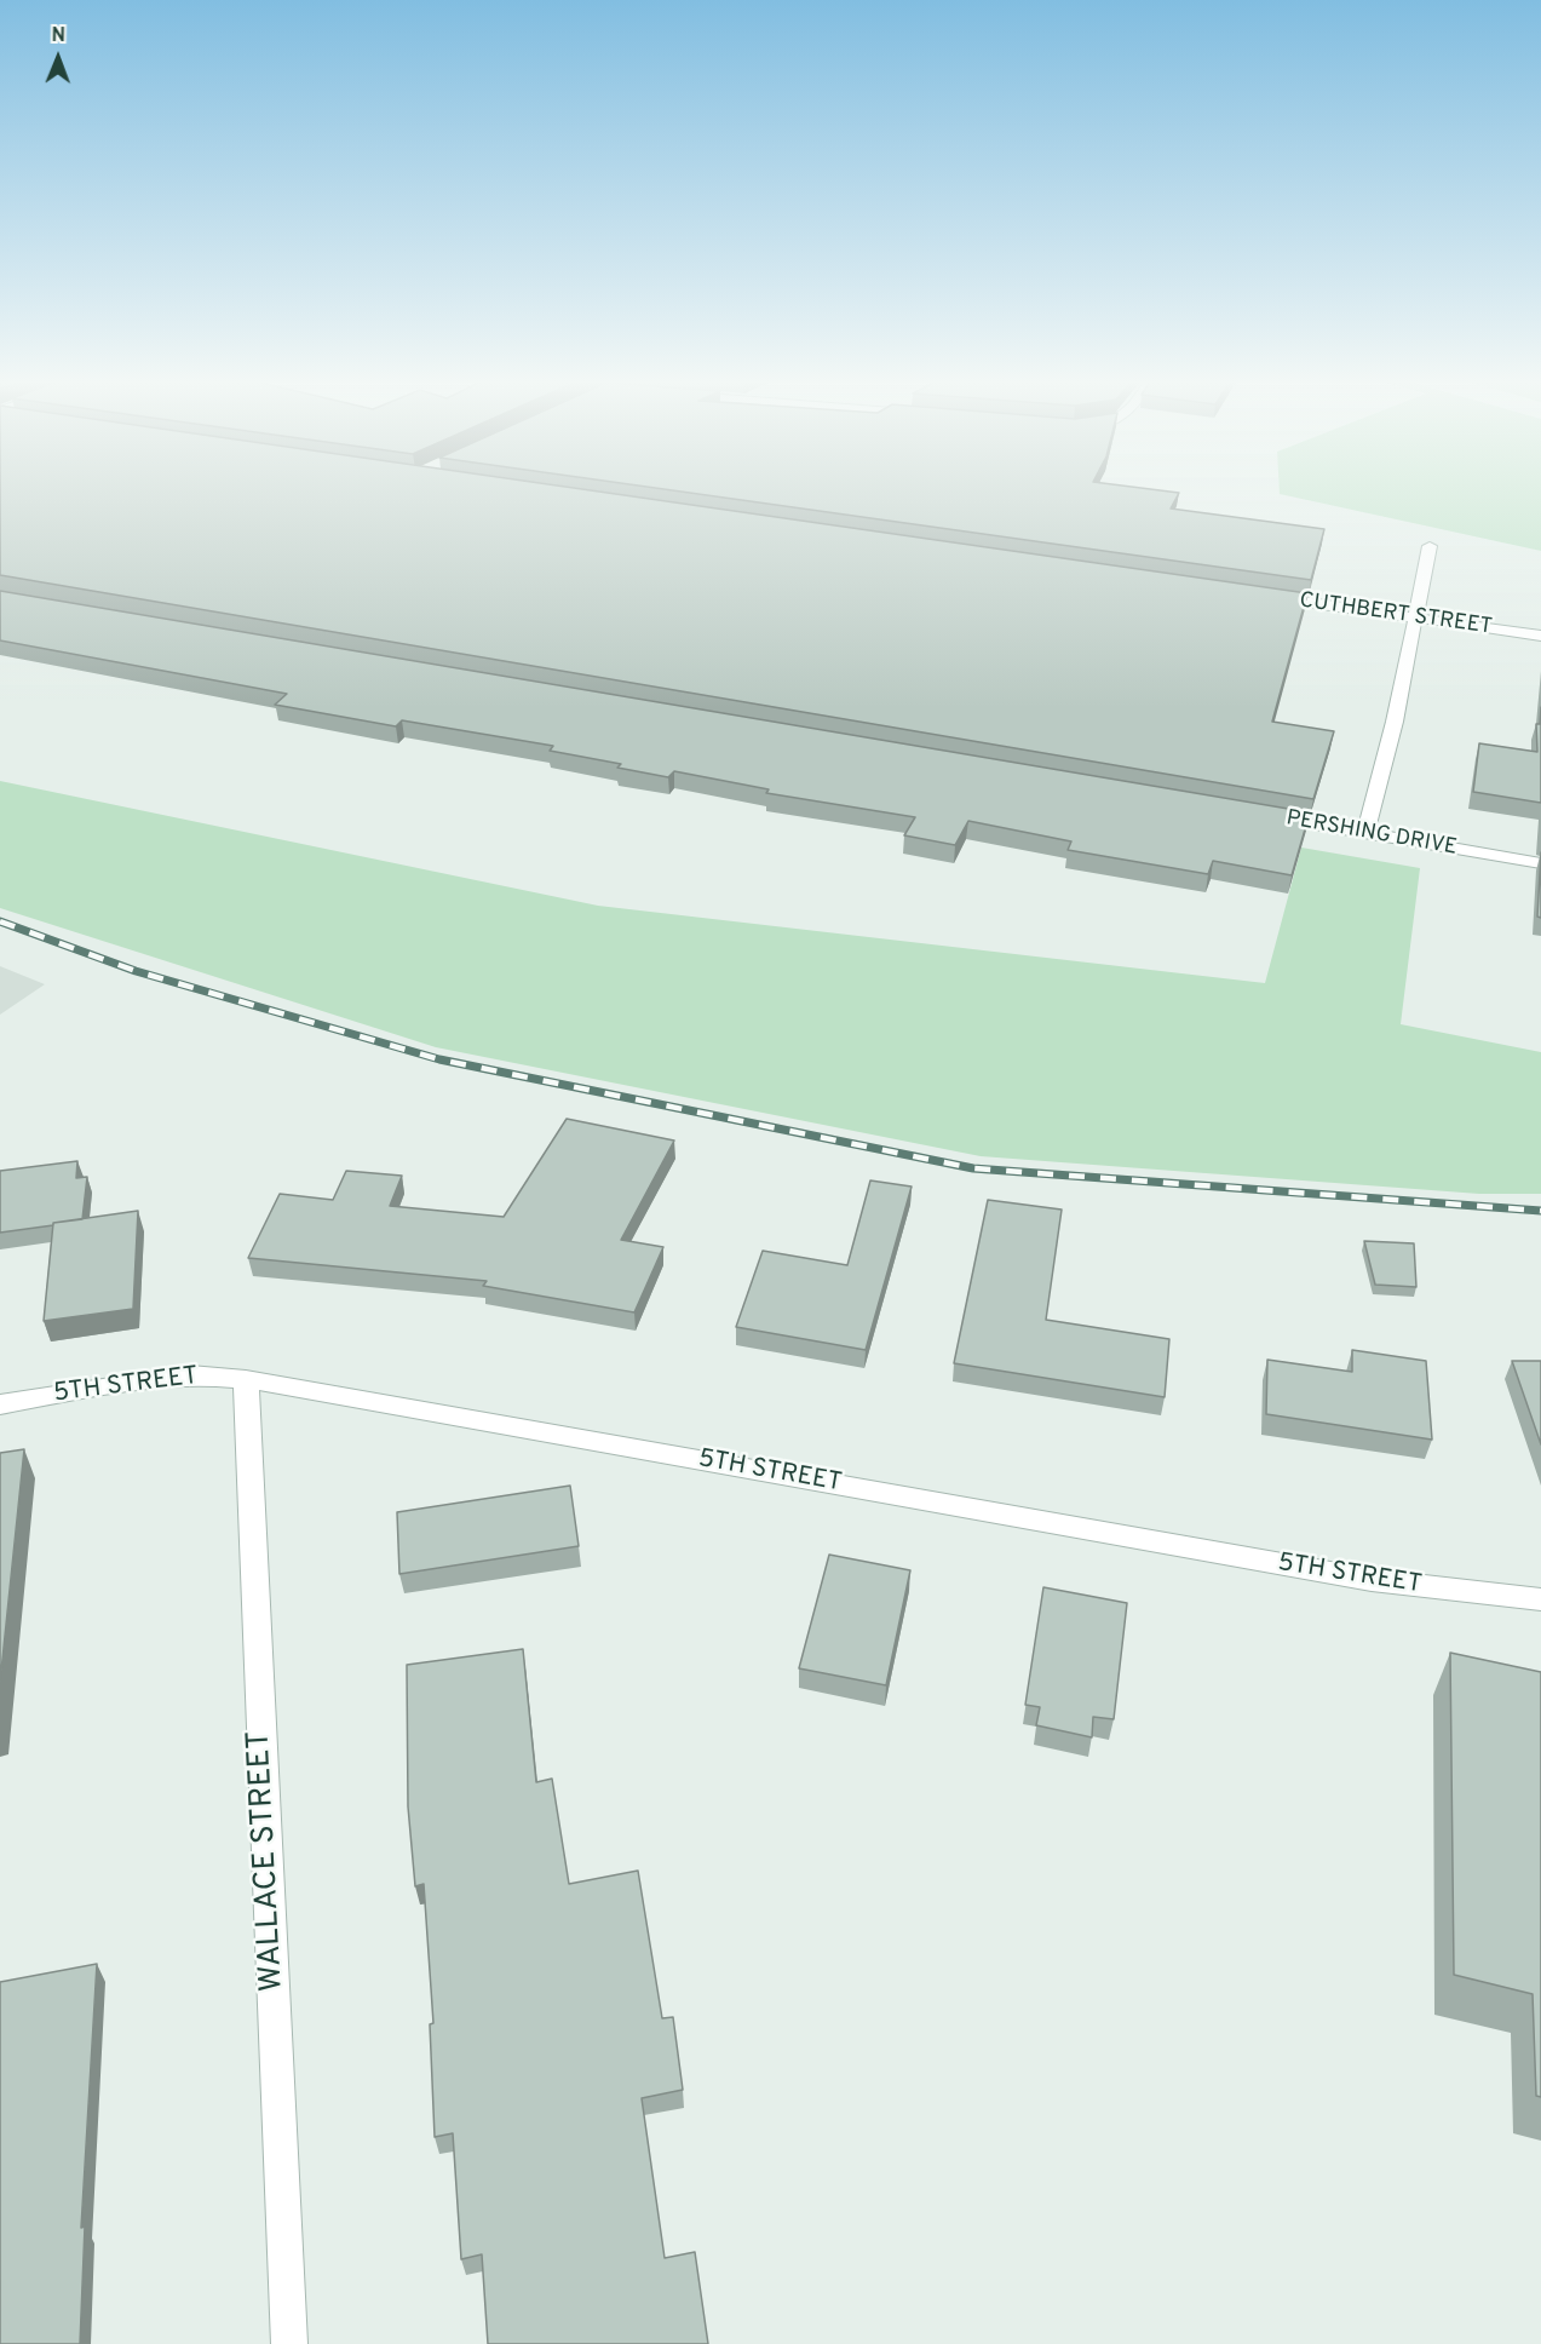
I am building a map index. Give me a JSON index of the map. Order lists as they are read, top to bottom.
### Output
{
  "streets": {
    "street": [
      "CUTHBERT STREET",
      "PERSHING DRIVE",
      "5TH STREET",
      "WALLACE STREET"
    ]
  },
  "crossings": [
    ["5TH STREET", "WALLACE STREET"]
  ],
  "north": "top"
}
